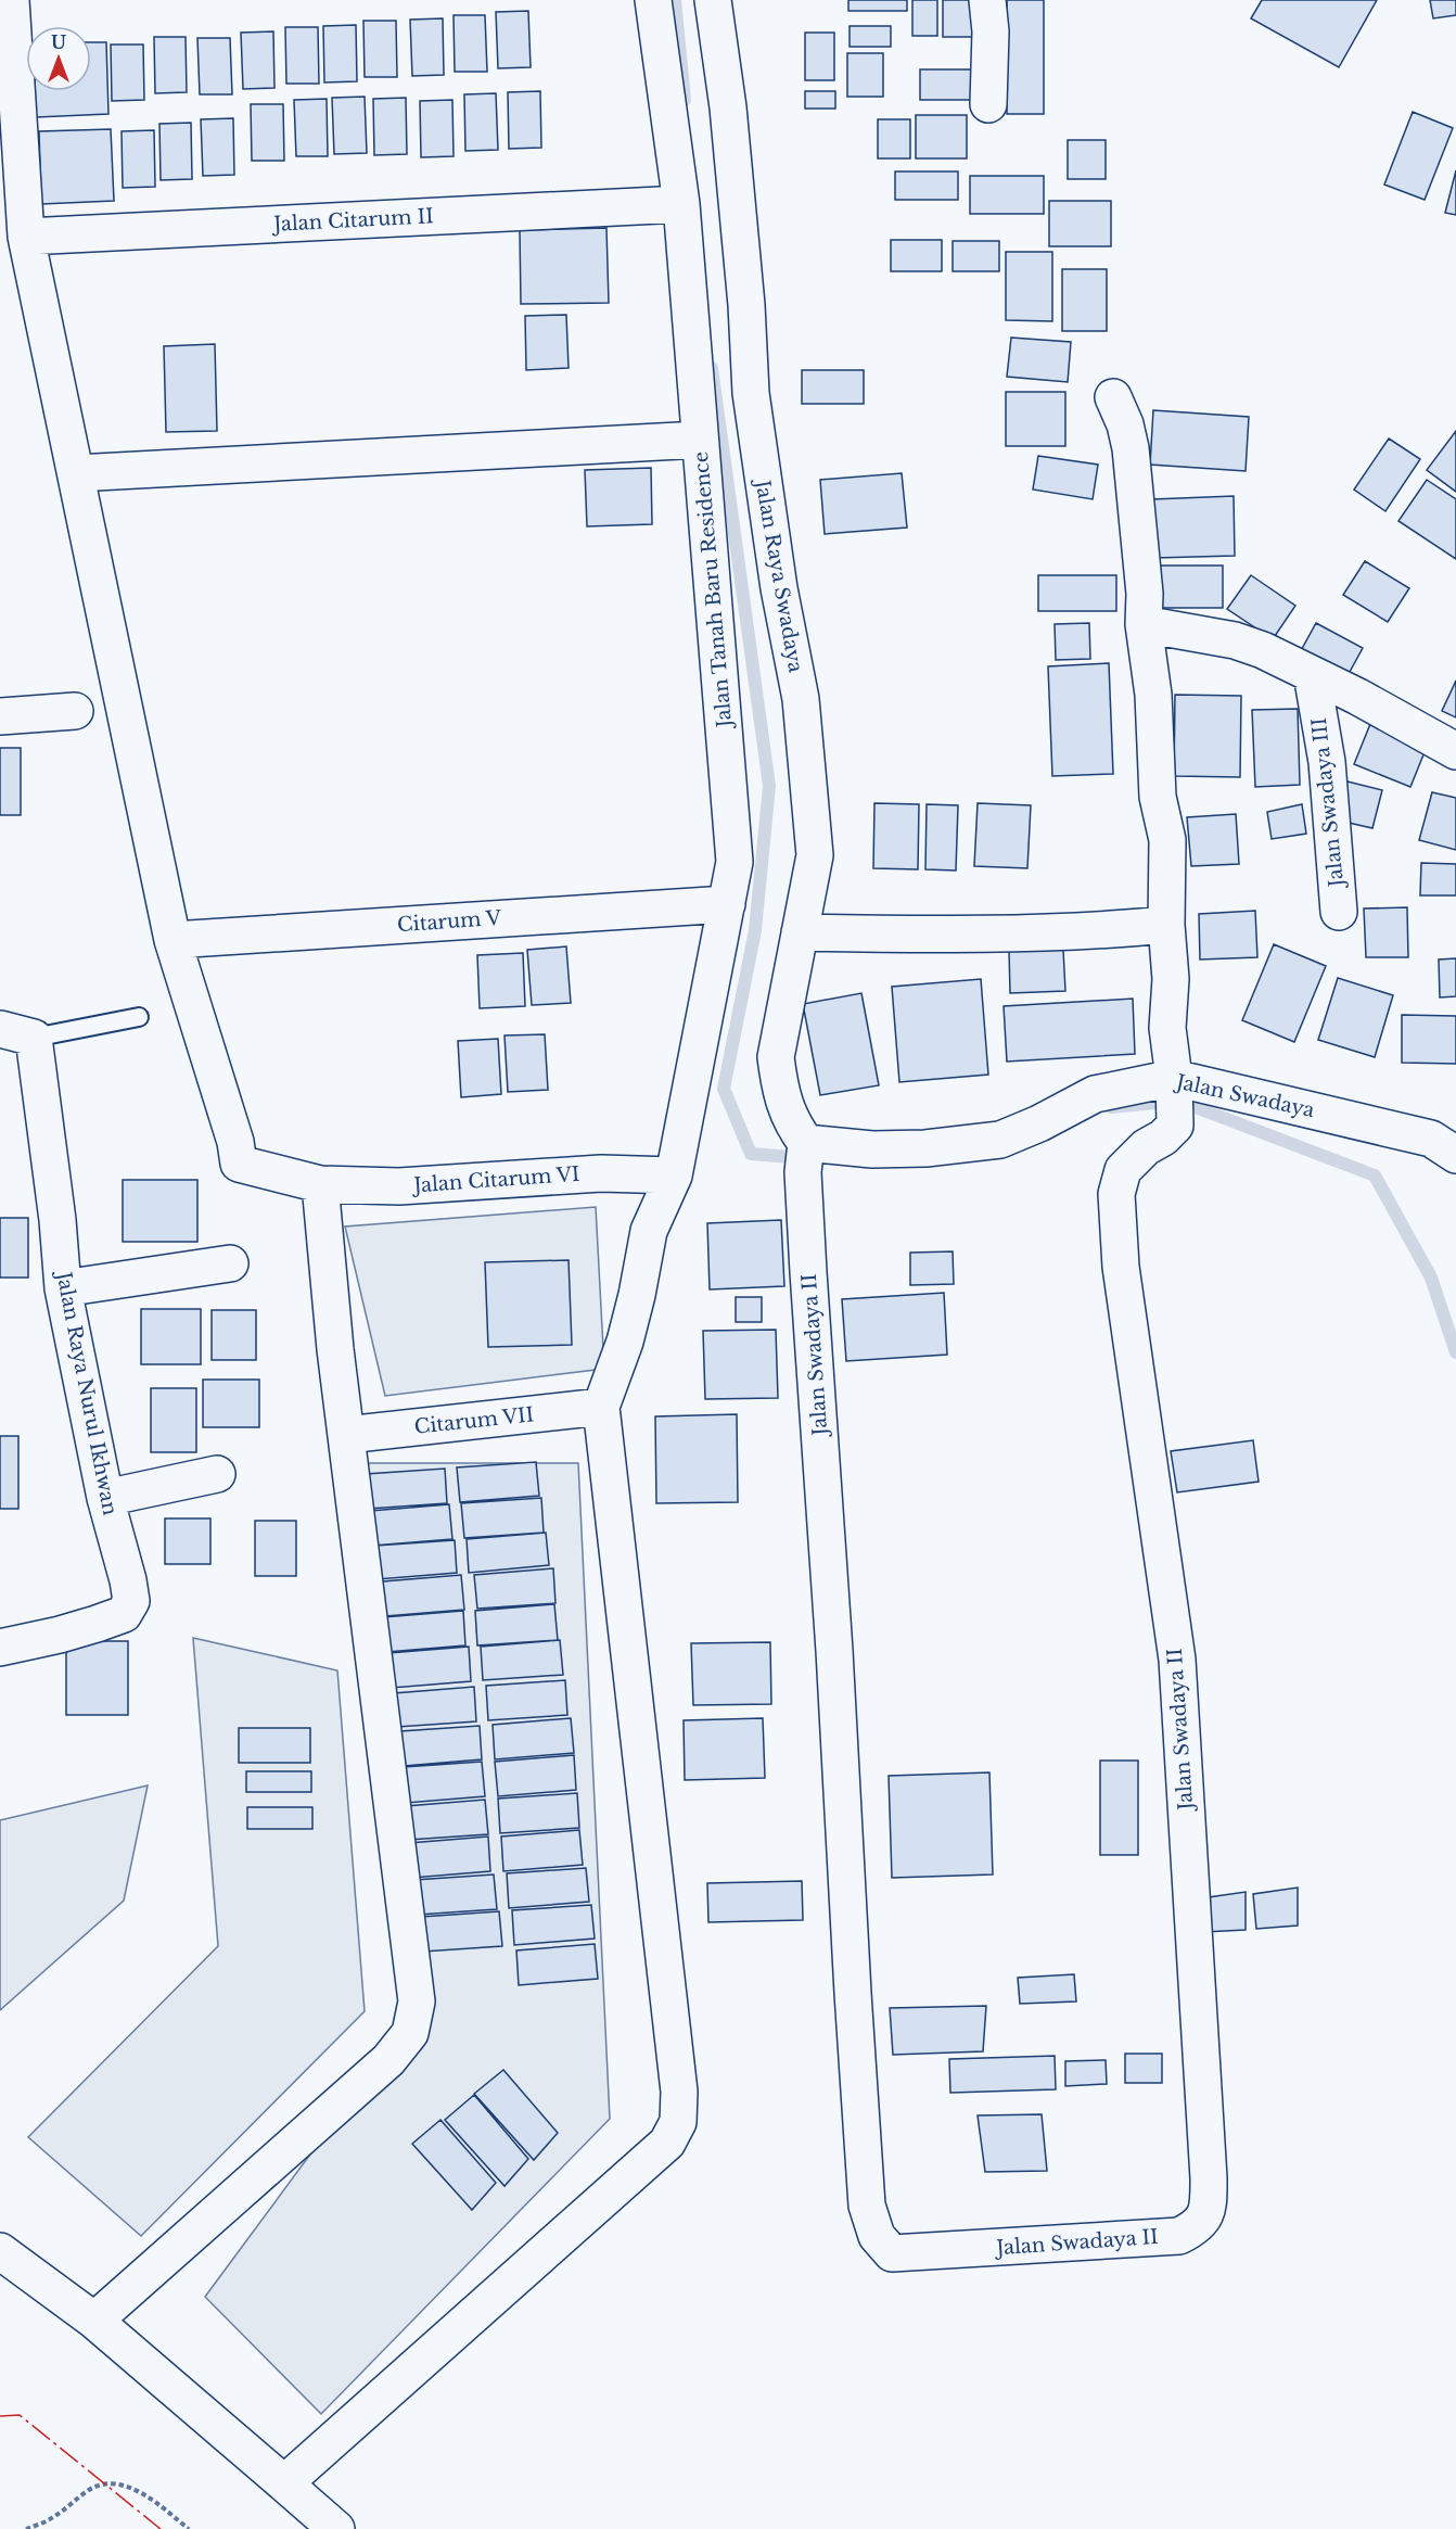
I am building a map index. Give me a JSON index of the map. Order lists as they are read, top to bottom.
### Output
{
  "streets": {
    "street": [
      "Jalan Citarum II",
      "Jalan Raya Swadaya",
      "Jalan Tanah Baru Residence",
      "Jalan Swadaya III",
      "Citarum V",
      "Jalan Swadaya",
      "Jalan Citarum VI",
      "Jalan Swadaya II",
      "Jalan Raya Nurul Ikhwan",
      "Citarum VII"
    ]
  },
  "crossings": [
    ["Jalan Citarum II", "Jalan Tanah Baru Residence"],
    ["Jalan Raya Swadaya", "Jalan Swadaya"],
    ["Jalan Raya Swadaya", "Jalan Swadaya II"],
    ["Jalan Tanah Baru Residence", "Citarum V"],
    ["Jalan Tanah Baru Residence", "Jalan Citarum VI"],
    ["Jalan Tanah Baru Residence", "Citarum VII"],
    ["Citarum V", "Jalan Citarum VI"],
    ["Jalan Swadaya", "Jalan Swadaya II"]
  ],
  "north": "top"
}
